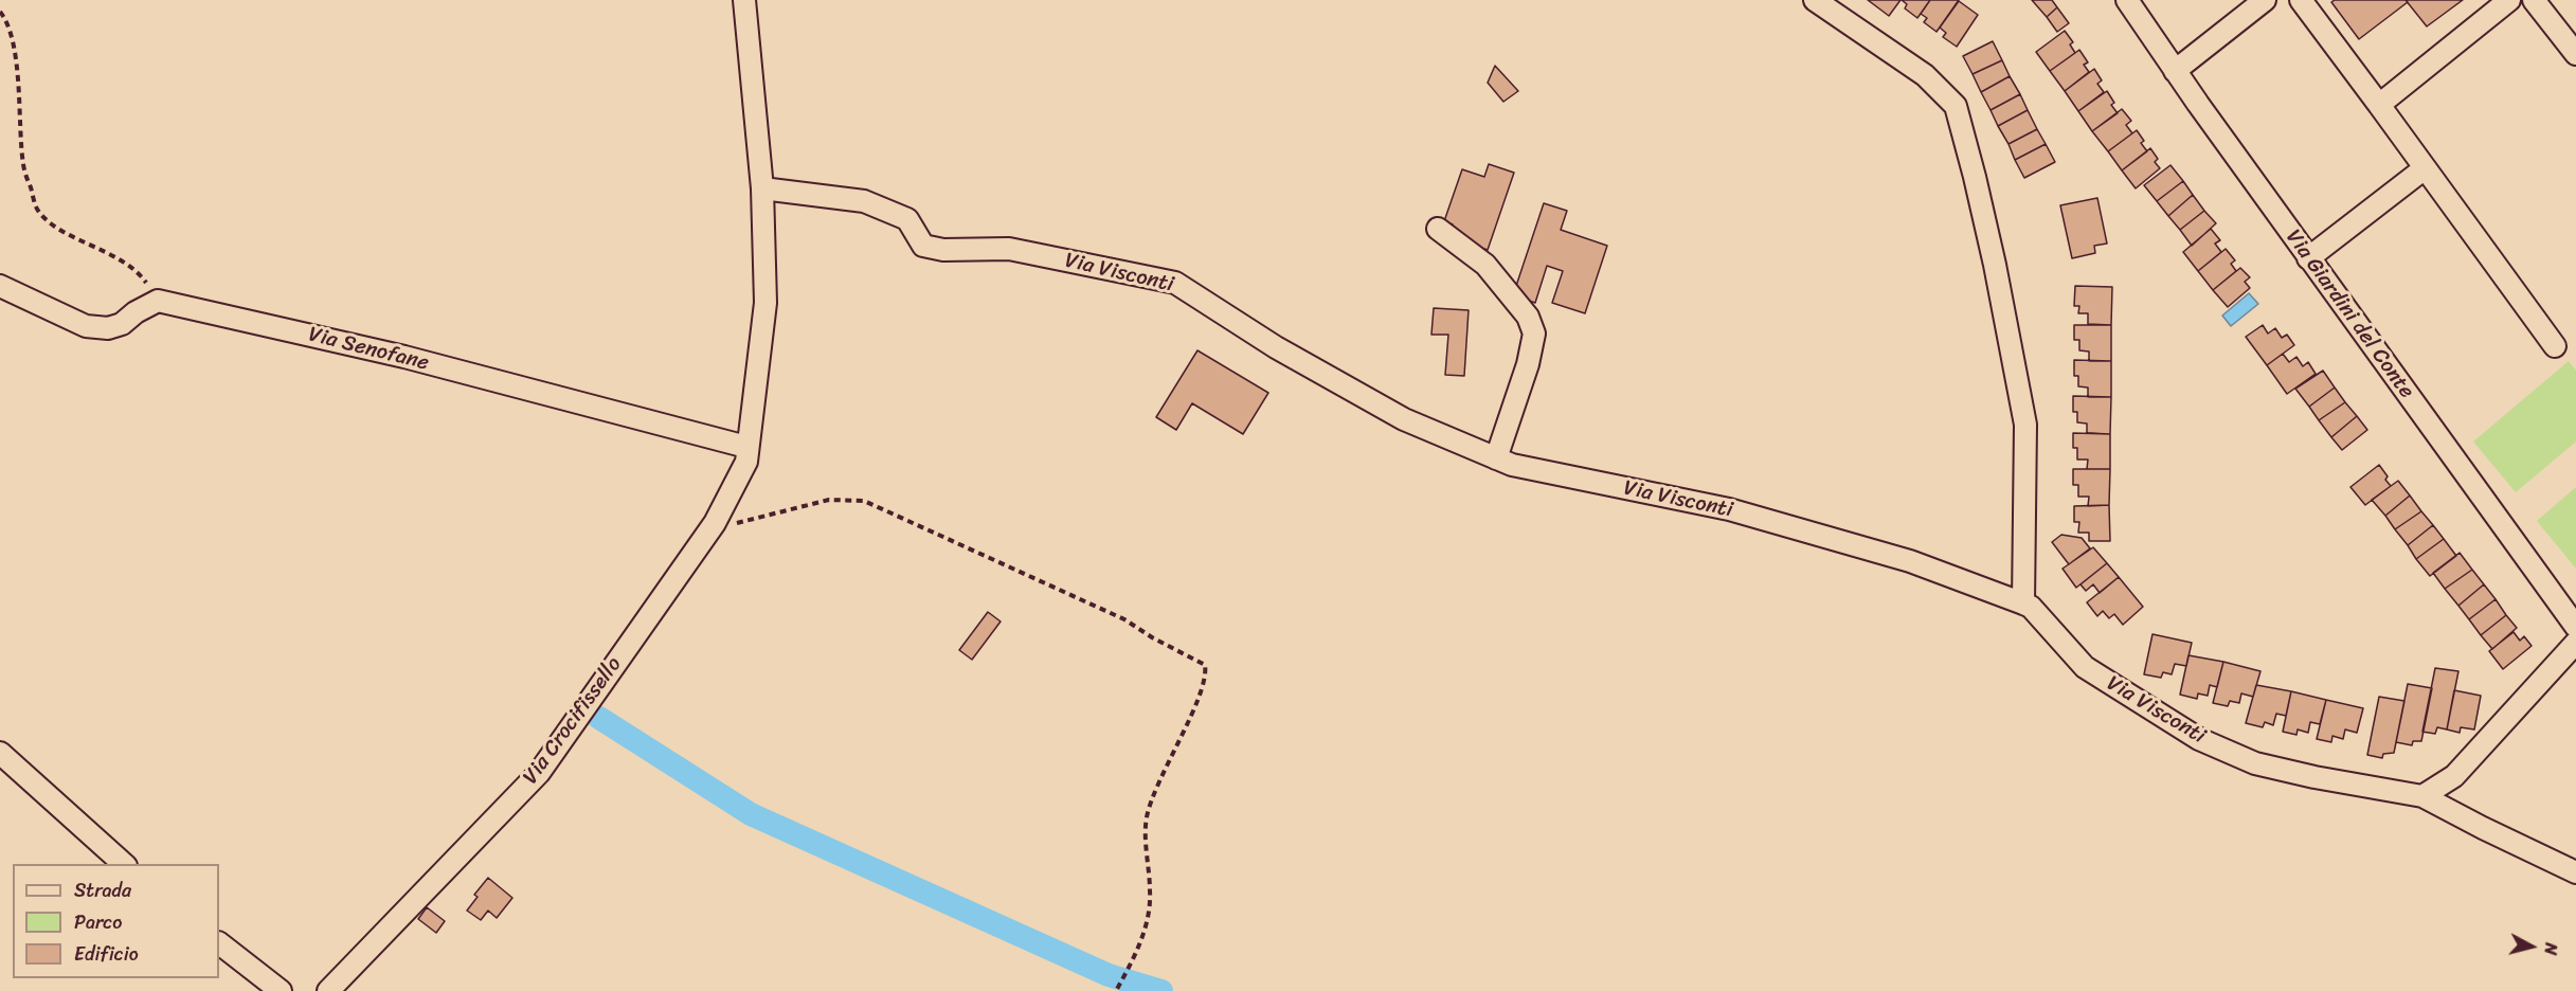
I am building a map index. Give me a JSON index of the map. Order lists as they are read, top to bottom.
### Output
{
  "streets": {
    "street": [
      "Via Visconti",
      "Via Giardini del Conte",
      "Via Senofane",
      "Via Crocifissello"
    ]
  },
  "crossings": [
    ["Via Visconti", "Via Crocifissello"],
    ["Via Senofane", "Via Crocifissello"]
  ],
  "legend": ["Strada", "Parco", "Edificio"],
  "north": "right"
}
